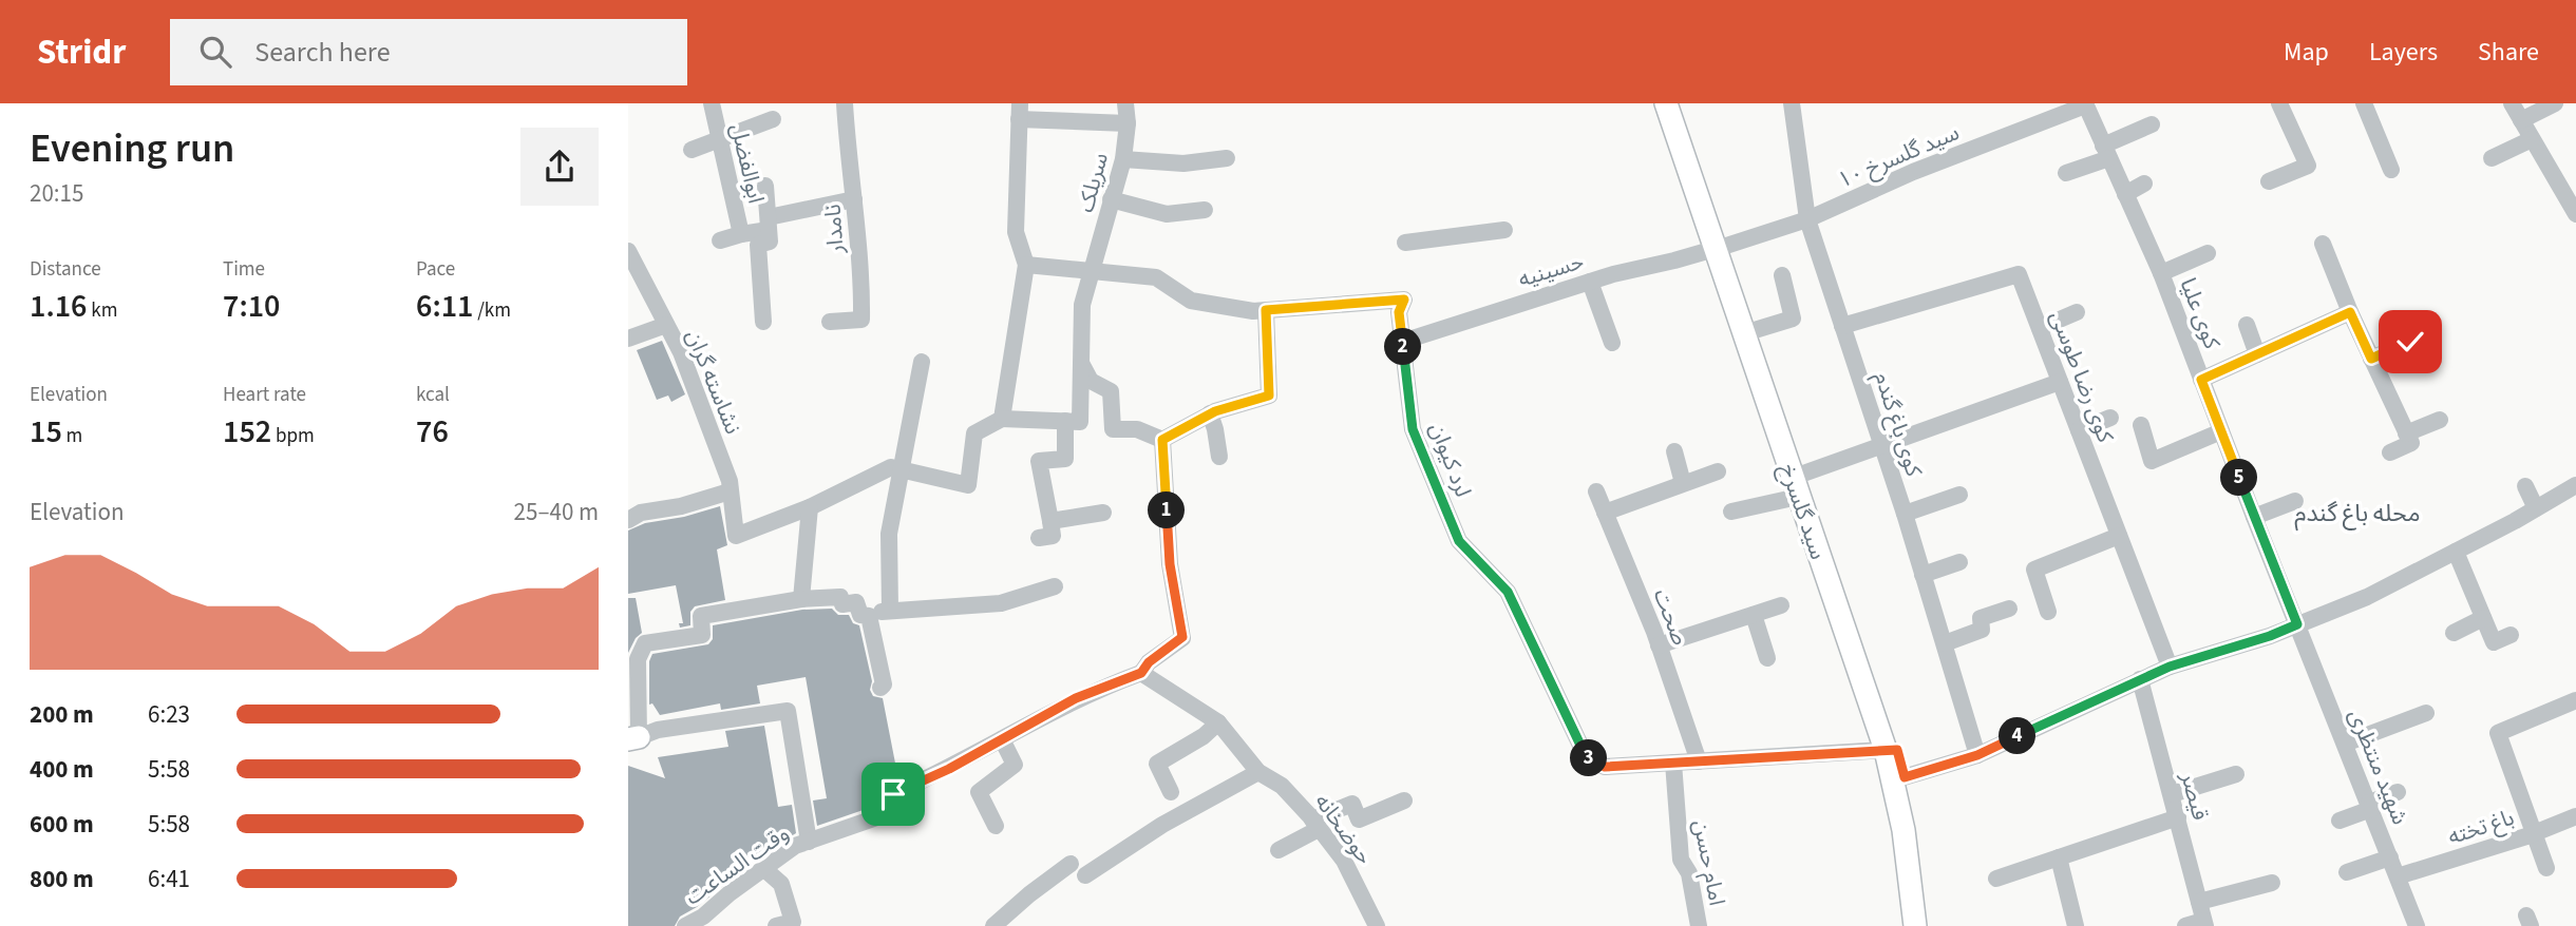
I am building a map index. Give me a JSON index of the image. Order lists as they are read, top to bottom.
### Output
{
  "streets": {
    "main road": ["سید گلسرخ"],
    "street": [
      "سید گلسرخ ۱۰",
      "ابوالفضل",
      "سریلک",
      "نامدار",
      "حسینیه",
      "کوی علیا",
      "کوی رضا طوسی",
      "نشاسته گران",
      "کوی باغ گندم",
      "لرد کیوان",
      "صحت",
      "شهید منتظری",
      "قیصر",
      "باغ تخته",
      "حوضخانه",
      "امام حسن",
      "وقت الساعت"
    ]
  },
  "crossings": [
    ["سید گلسرخ ۱۰", "حسینیه"],
    ["سید گلسرخ ۱۰", "کوی علیا"],
    ["سید گلسرخ ۱۰", "کوی باغ گندم"],
    ["سید گلسرخ ۱۰", "سید گلسرخ"],
    ["سریلک", "لرد کیوان"],
    ["حسینیه", "لرد کیوان"],
    ["حسینیه", "سید گلسرخ"],
    ["کوی علیا", "شهید منتظری"],
    ["کوی رضا طوسی", "کوی باغ گندم"],
    ["لرد کیوان", "سید گلسرخ"],
    ["لرد کیوان", "صحت"],
    ["لرد کیوان", "امام حسن"],
    ["شهید منتظری", "باغ تخته"]
  ],
  "districts": ["محله باغ گندم"],
  "page": {
    "header": "Stridr",
    "search": "Search here",
    "nav": ["Map", "Layers", "Share"],
    "heading": ["Evening run", "20:15"],
    "stats": [
      ["Distance", "1.16 km"],
      ["Time", "7:10"],
      ["Pace", "6:11 /km"],
      ["Elevation", "15 m"],
      ["Heart rate", "152 bpm"],
      ["kcal", "76"]
    ],
    "pins": [
      "2",
      "5",
      "1",
      "4",
      "3"
    ],
    "chart": ["Elevation", "25–40 m"],
    "list": [
      {
        "name": "200 m",
        "note": "6:23"
      },
      {
        "name": "400 m",
        "note": "5:58"
      },
      {
        "name": "600 m",
        "note": "5:58"
      },
      {
        "name": "800 m",
        "note": "6:41"
      }
    ]
  }
}
